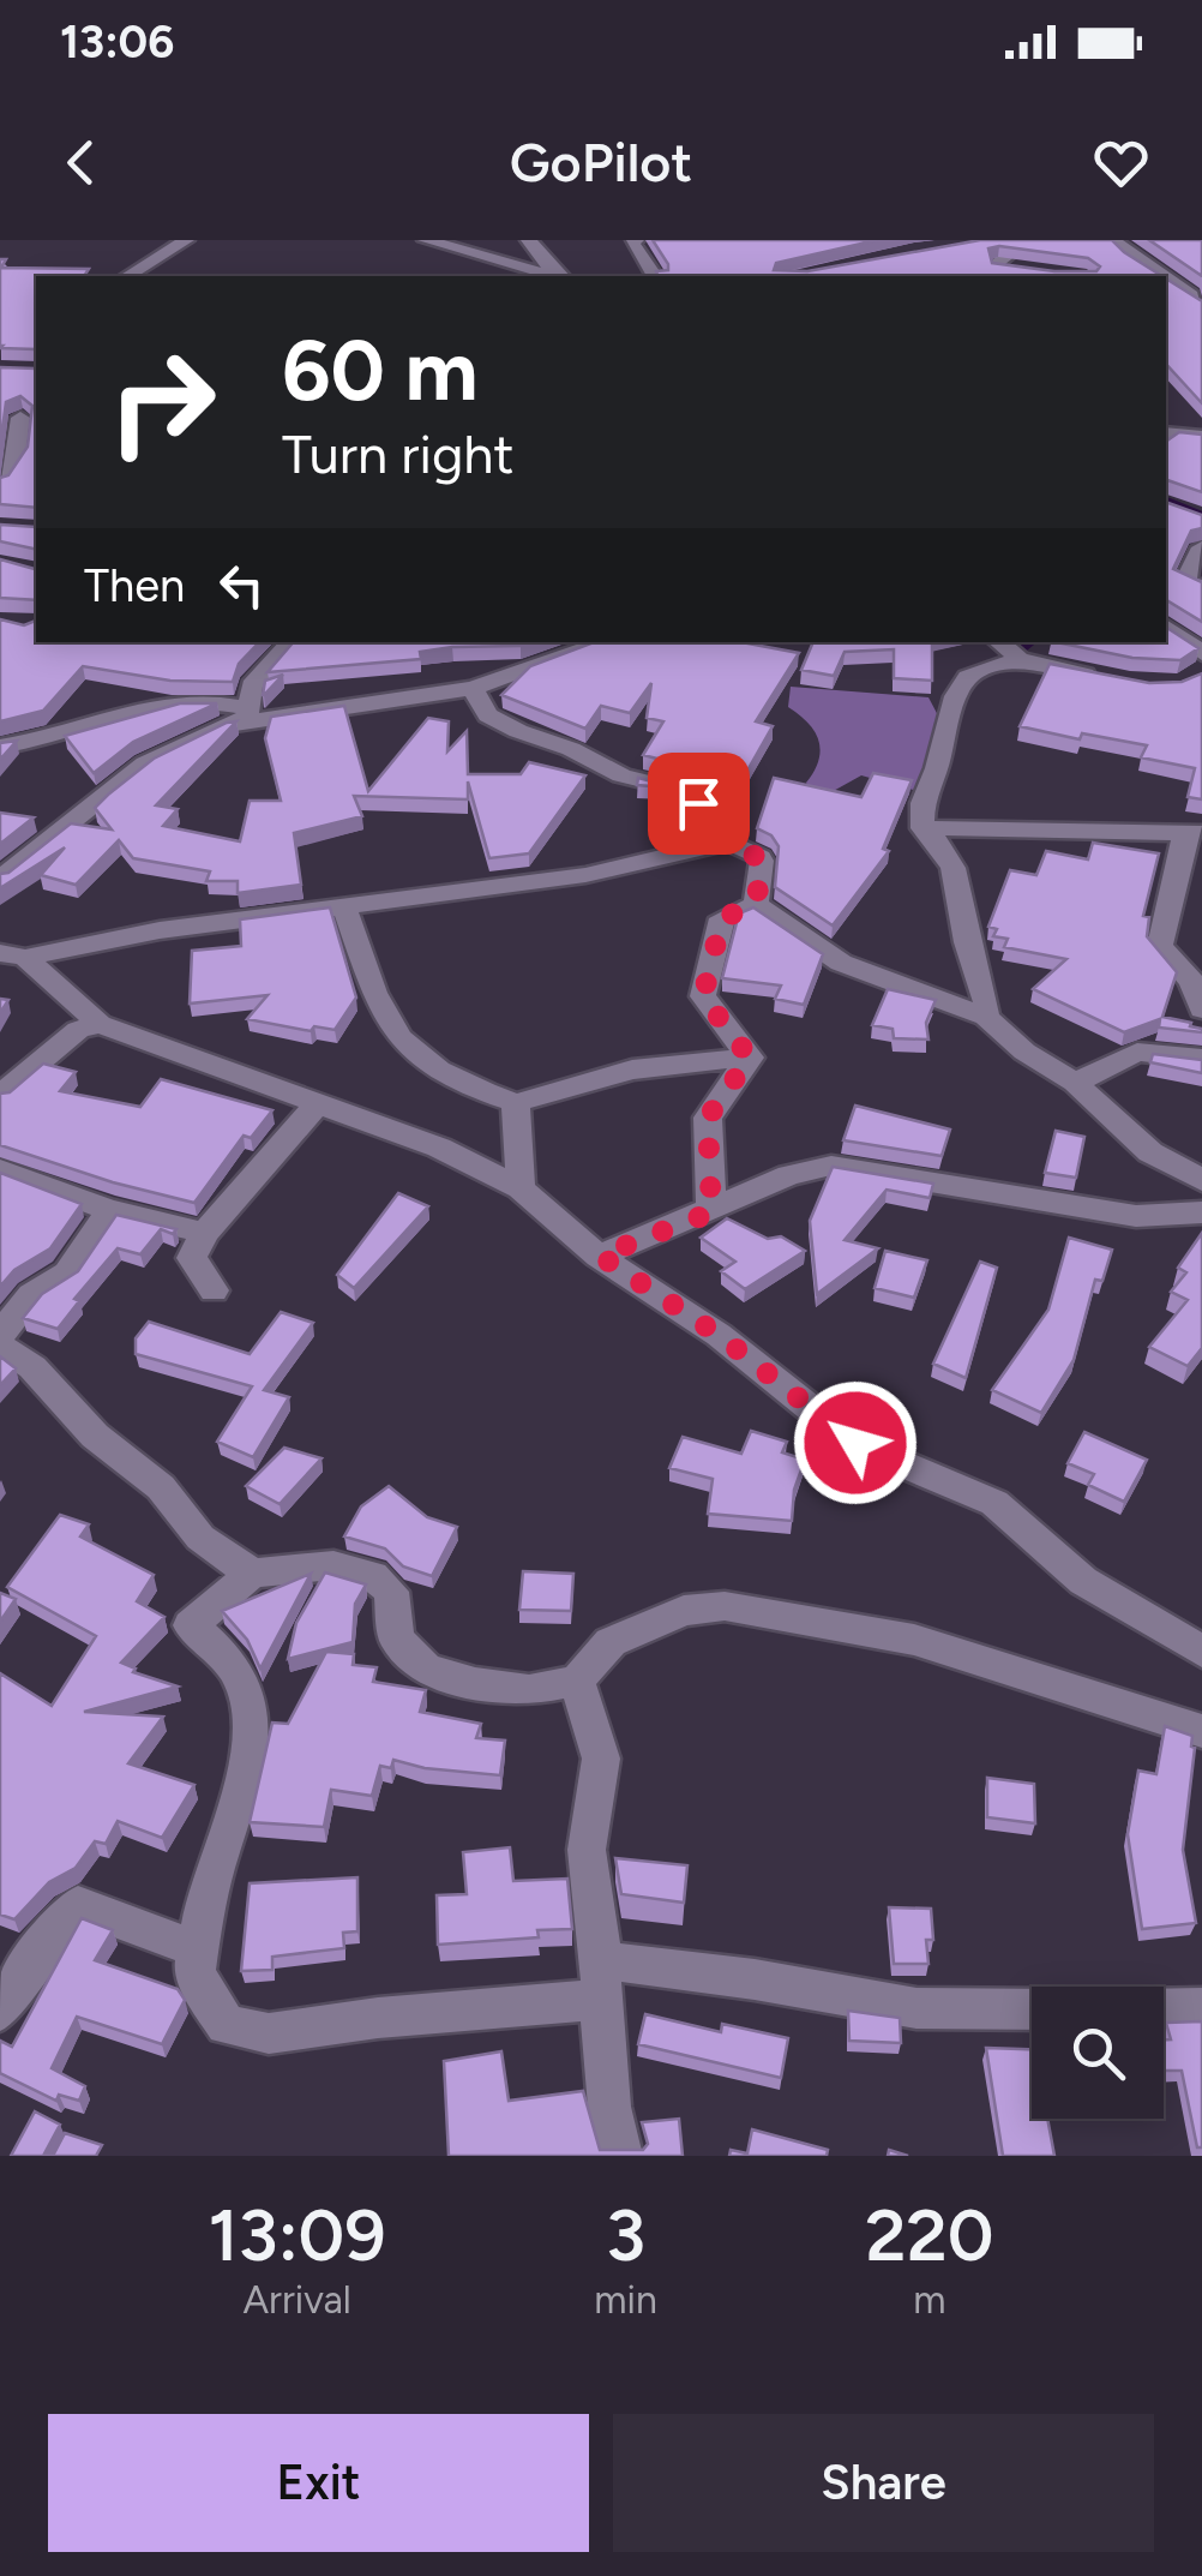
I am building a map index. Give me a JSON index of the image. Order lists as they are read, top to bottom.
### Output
{
  "page": {
    "status": "13:06",
    "header": "GoPilot",
    "turn": ["60 m", "Turn right"],
    "then": "Then",
    "eta": [
      "13:09",
      "Arrival",
      "3",
      "min",
      "220",
      "m"
    ],
    "buttons": ["Exit", "Share"]
  }
}
